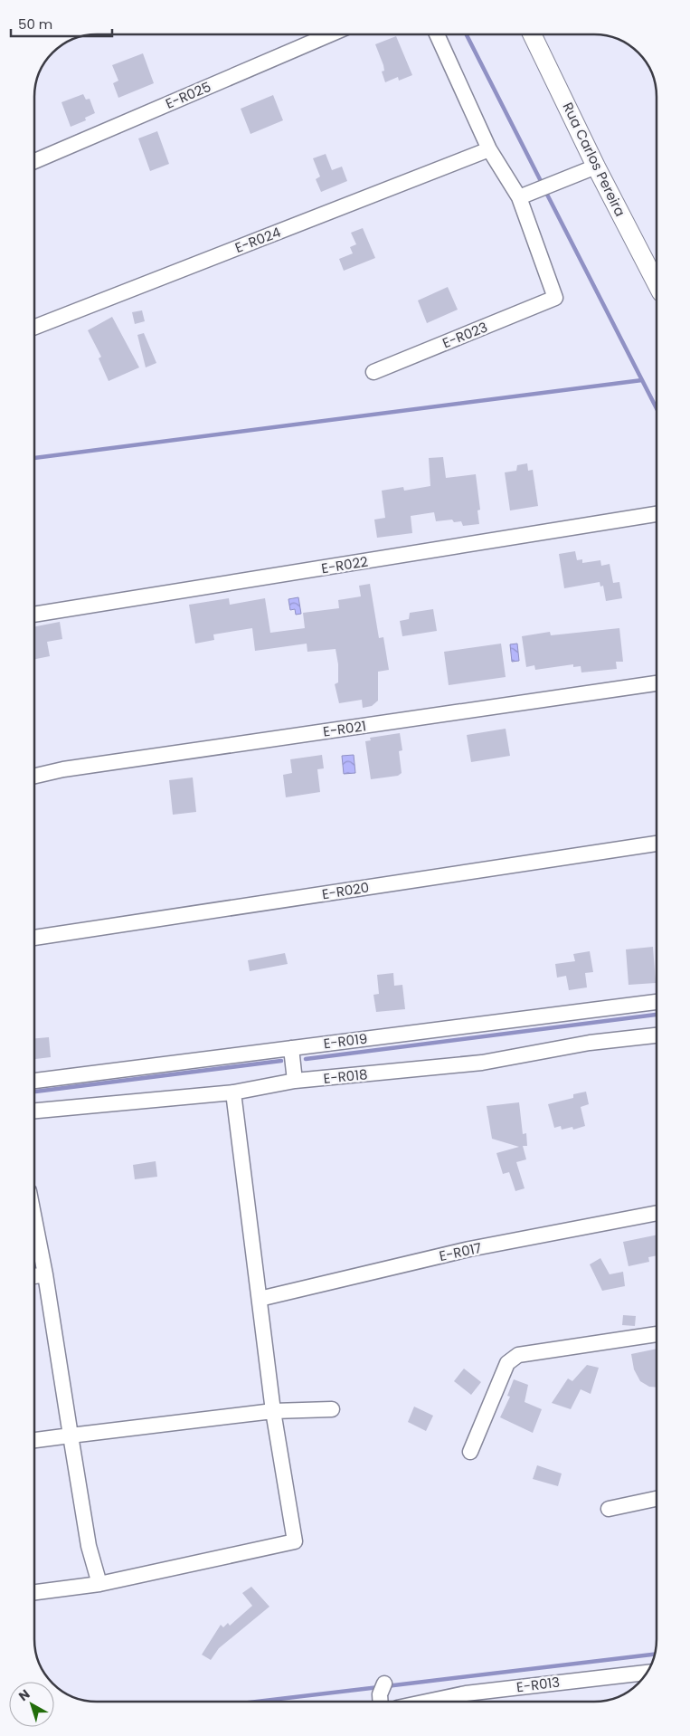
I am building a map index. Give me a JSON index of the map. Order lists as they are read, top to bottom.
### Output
{
  "streets": {
    "street": [
      "E-R025",
      "Rua Carlos Pereira",
      "E-R024",
      "E-R023",
      "E-R022",
      "E-R021",
      "E-R020",
      "E-R019",
      "E-R018",
      "E-R017",
      "E-R013"
    ]
  },
  "scale_bar": "50 m",
  "north": "top left"
}
